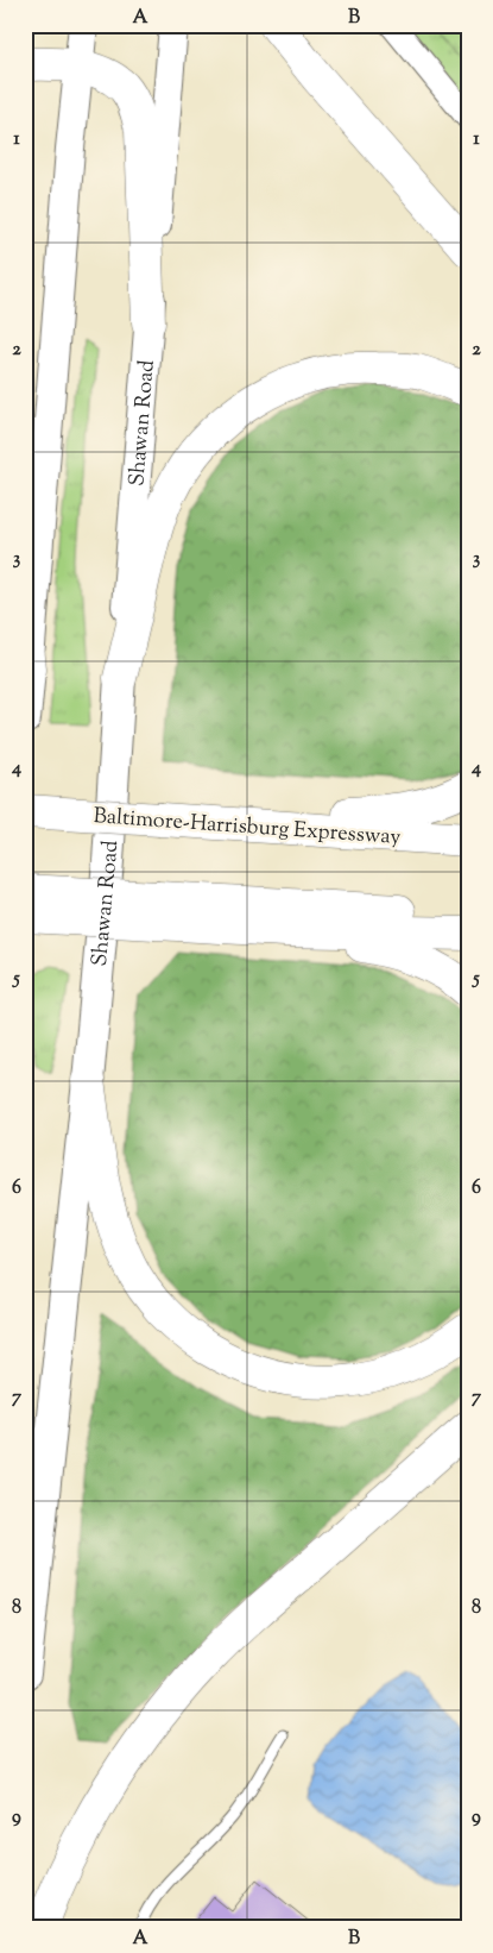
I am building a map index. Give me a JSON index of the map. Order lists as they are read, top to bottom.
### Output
{
  "streets": {
    "highway": ["Baltimore-Harrisburg Expressway"],
    "main road": ["Shawan Road"]
  },
  "grid": {
    "columns": ["A", "B"],
    "rows": [
      "1",
      "2",
      "3",
      "4",
      "5",
      "6",
      "7",
      "8",
      "9"
    ]
  }
}
